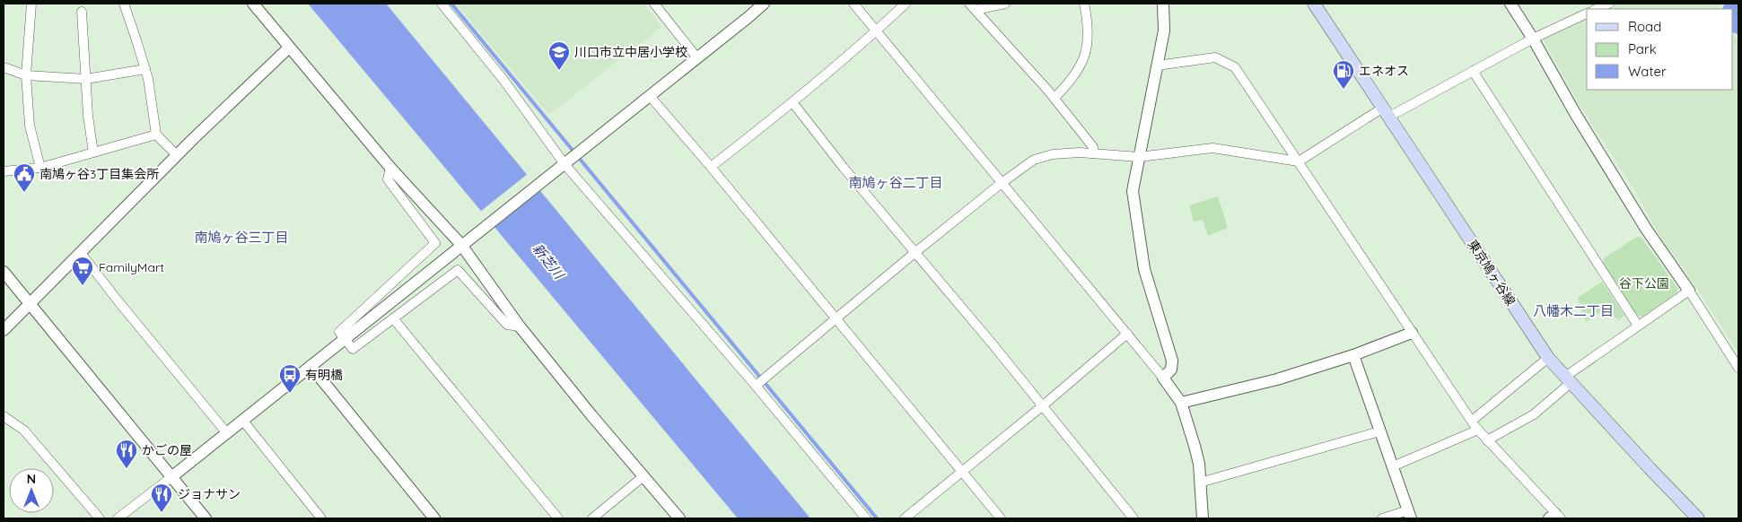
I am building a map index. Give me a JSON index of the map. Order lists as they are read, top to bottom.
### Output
{
  "streets": {
    "main road": ["東京鳩ヶ谷線"]
  },
  "districts": ["南鳩ヶ谷二丁目", "南鳩ヶ谷三丁目", "八幡木二丁目"],
  "water": ["新芝川"],
  "parks": ["谷下公園"],
  "places": {
    "school or university": ["川口市立中居小学校"],
    "fuel station": ["エネオス"],
    "public building": ["南鳩ヶ谷3丁目集会所"],
    "supermarket": ["FamilyMart"],
    "bus stop": ["有明橋"],
    "restaurant": ["かごの屋", "ジョナサン"]
  },
  "legend": ["Road", "Park", "Water"],
  "north": "top"
}
